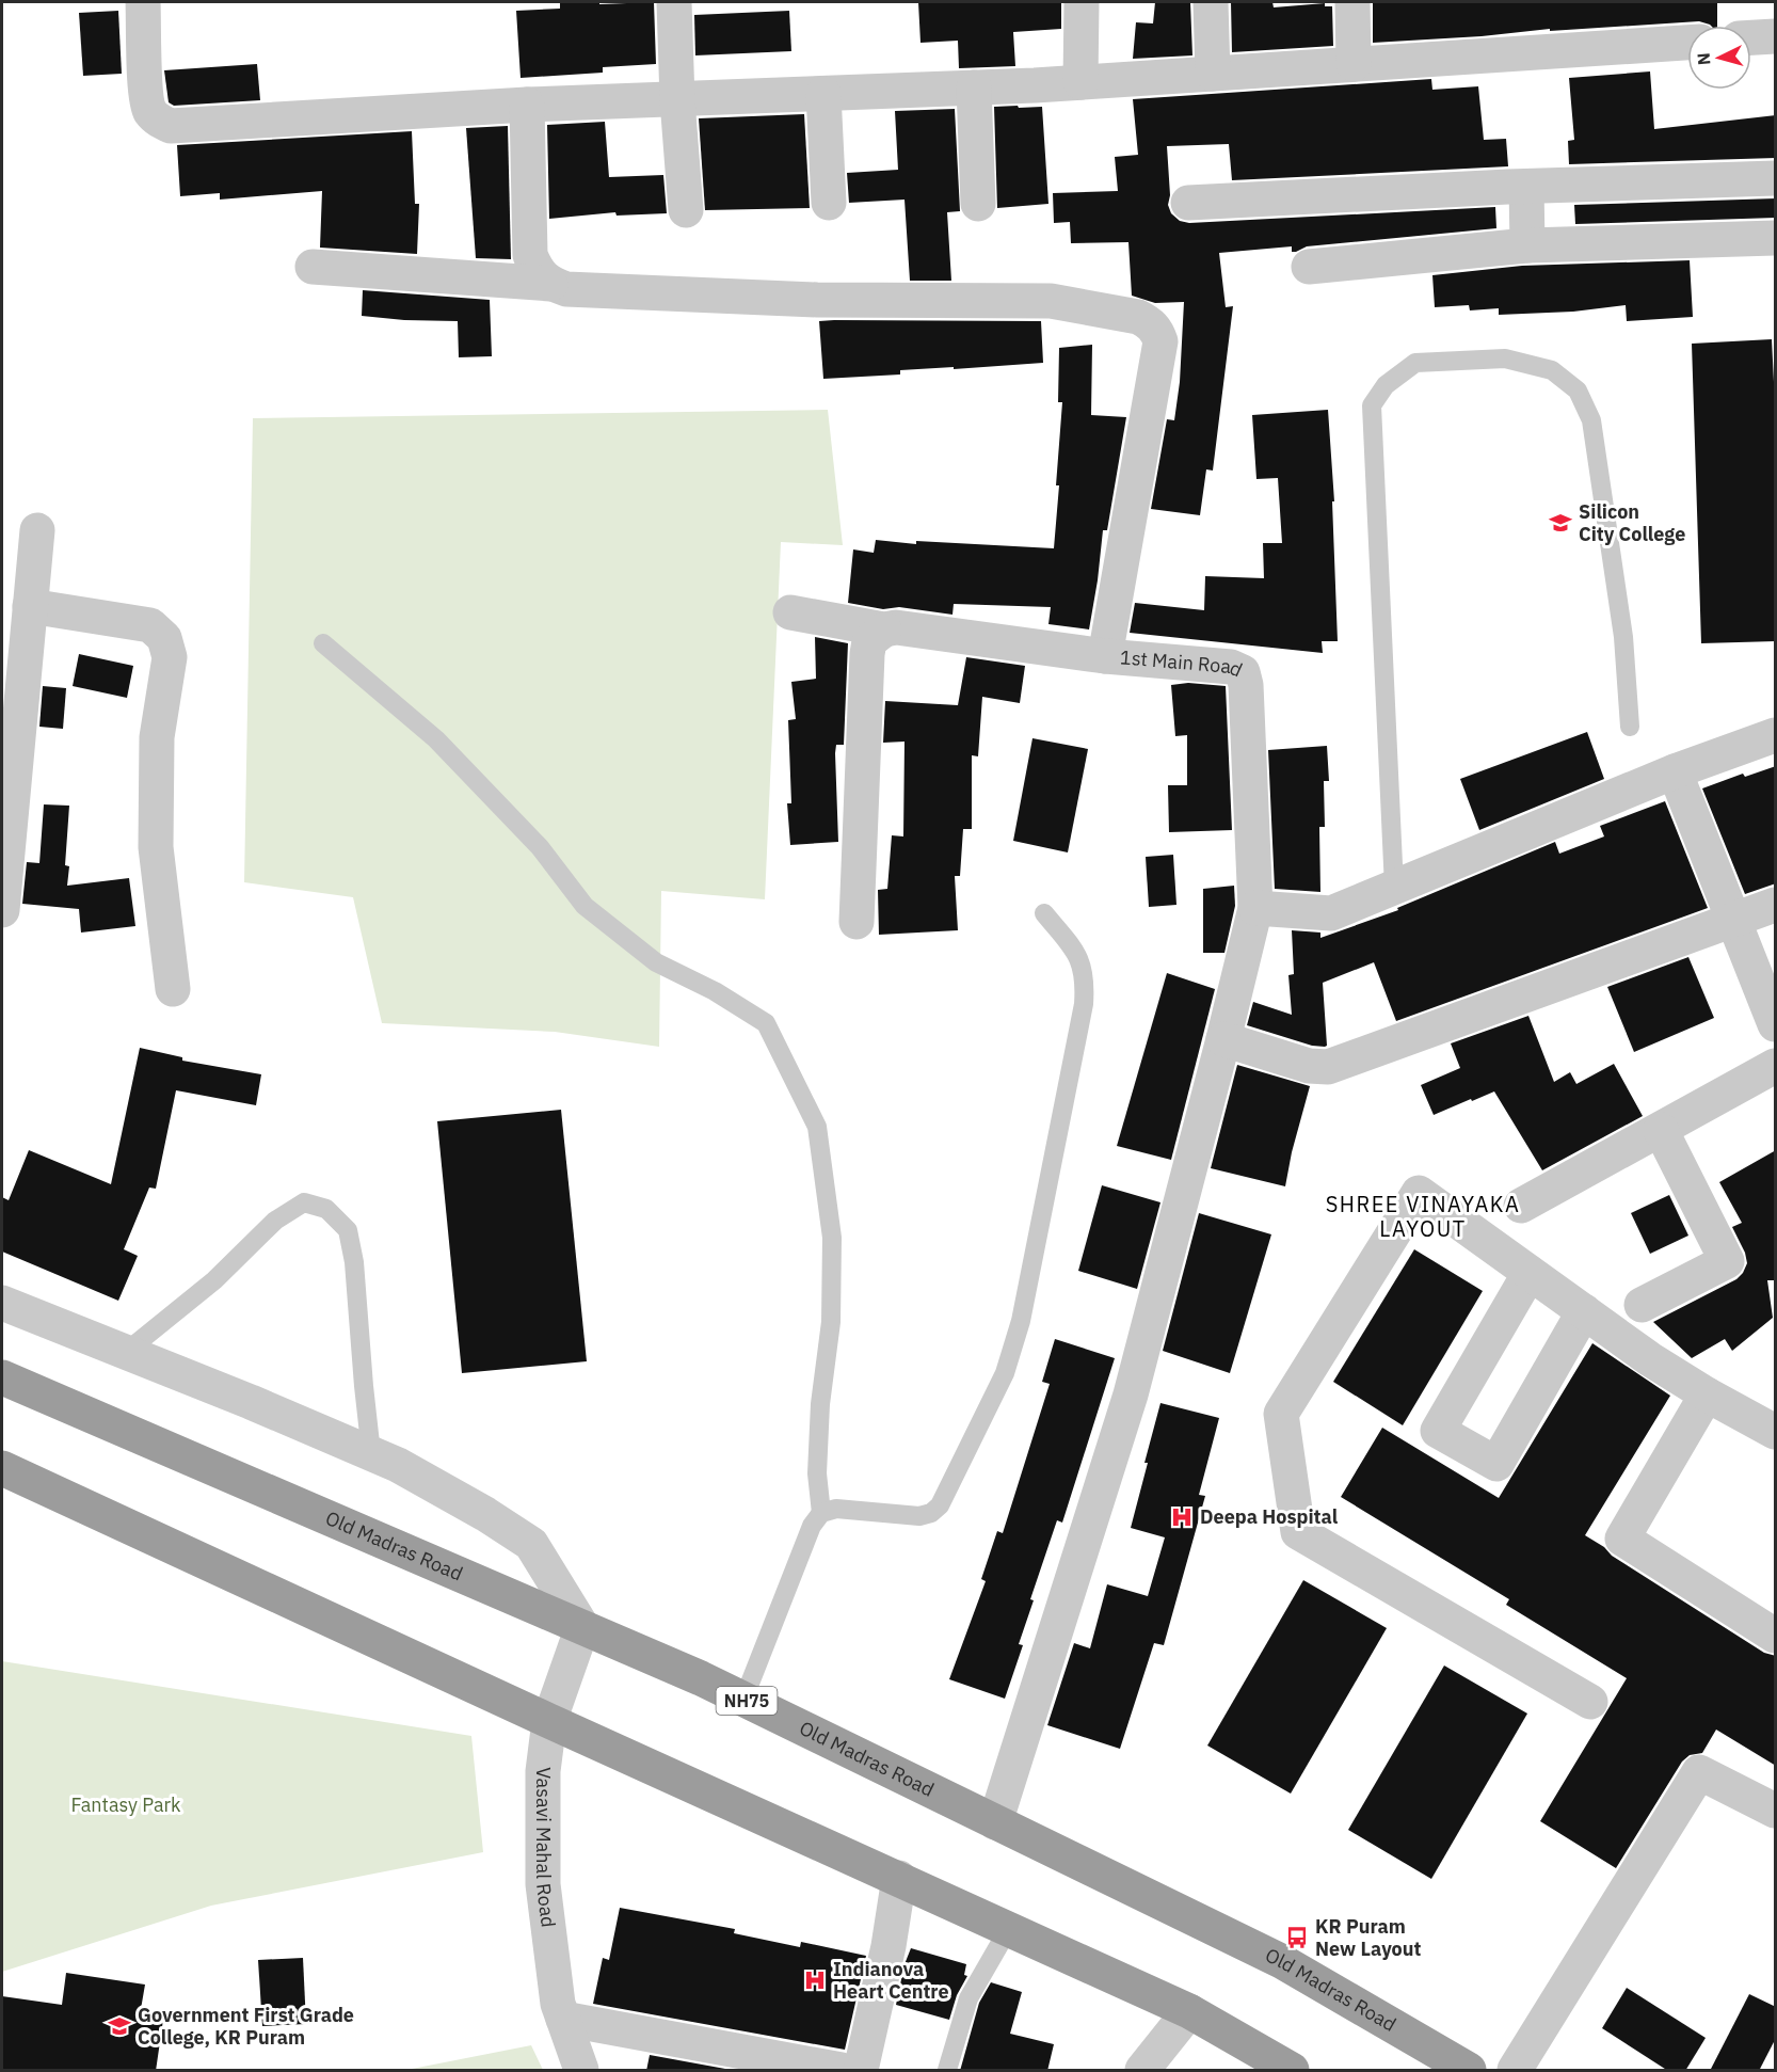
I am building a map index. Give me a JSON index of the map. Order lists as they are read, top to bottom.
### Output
{
  "streets": {
    "highway": ["Old Madras Road", "NH75"],
    "street": ["1st Main Road", "Vasavi Mahal Road"]
  },
  "crossings": [
    ["Old Madras Road", "Vasavi Mahal Road"]
  ],
  "districts": ["SHREE VINAYAKA LAYOUT"],
  "parks": ["Fantasy Park"],
  "places": {
    "school or university": ["Silicon City College", "Government First Grade College, KR Puram"],
    "hospital": ["Deepa Hospital", "Indianova Heart Centre"],
    "bus stop": ["KR Puram New Layout"]
  },
  "north": "left"
}
